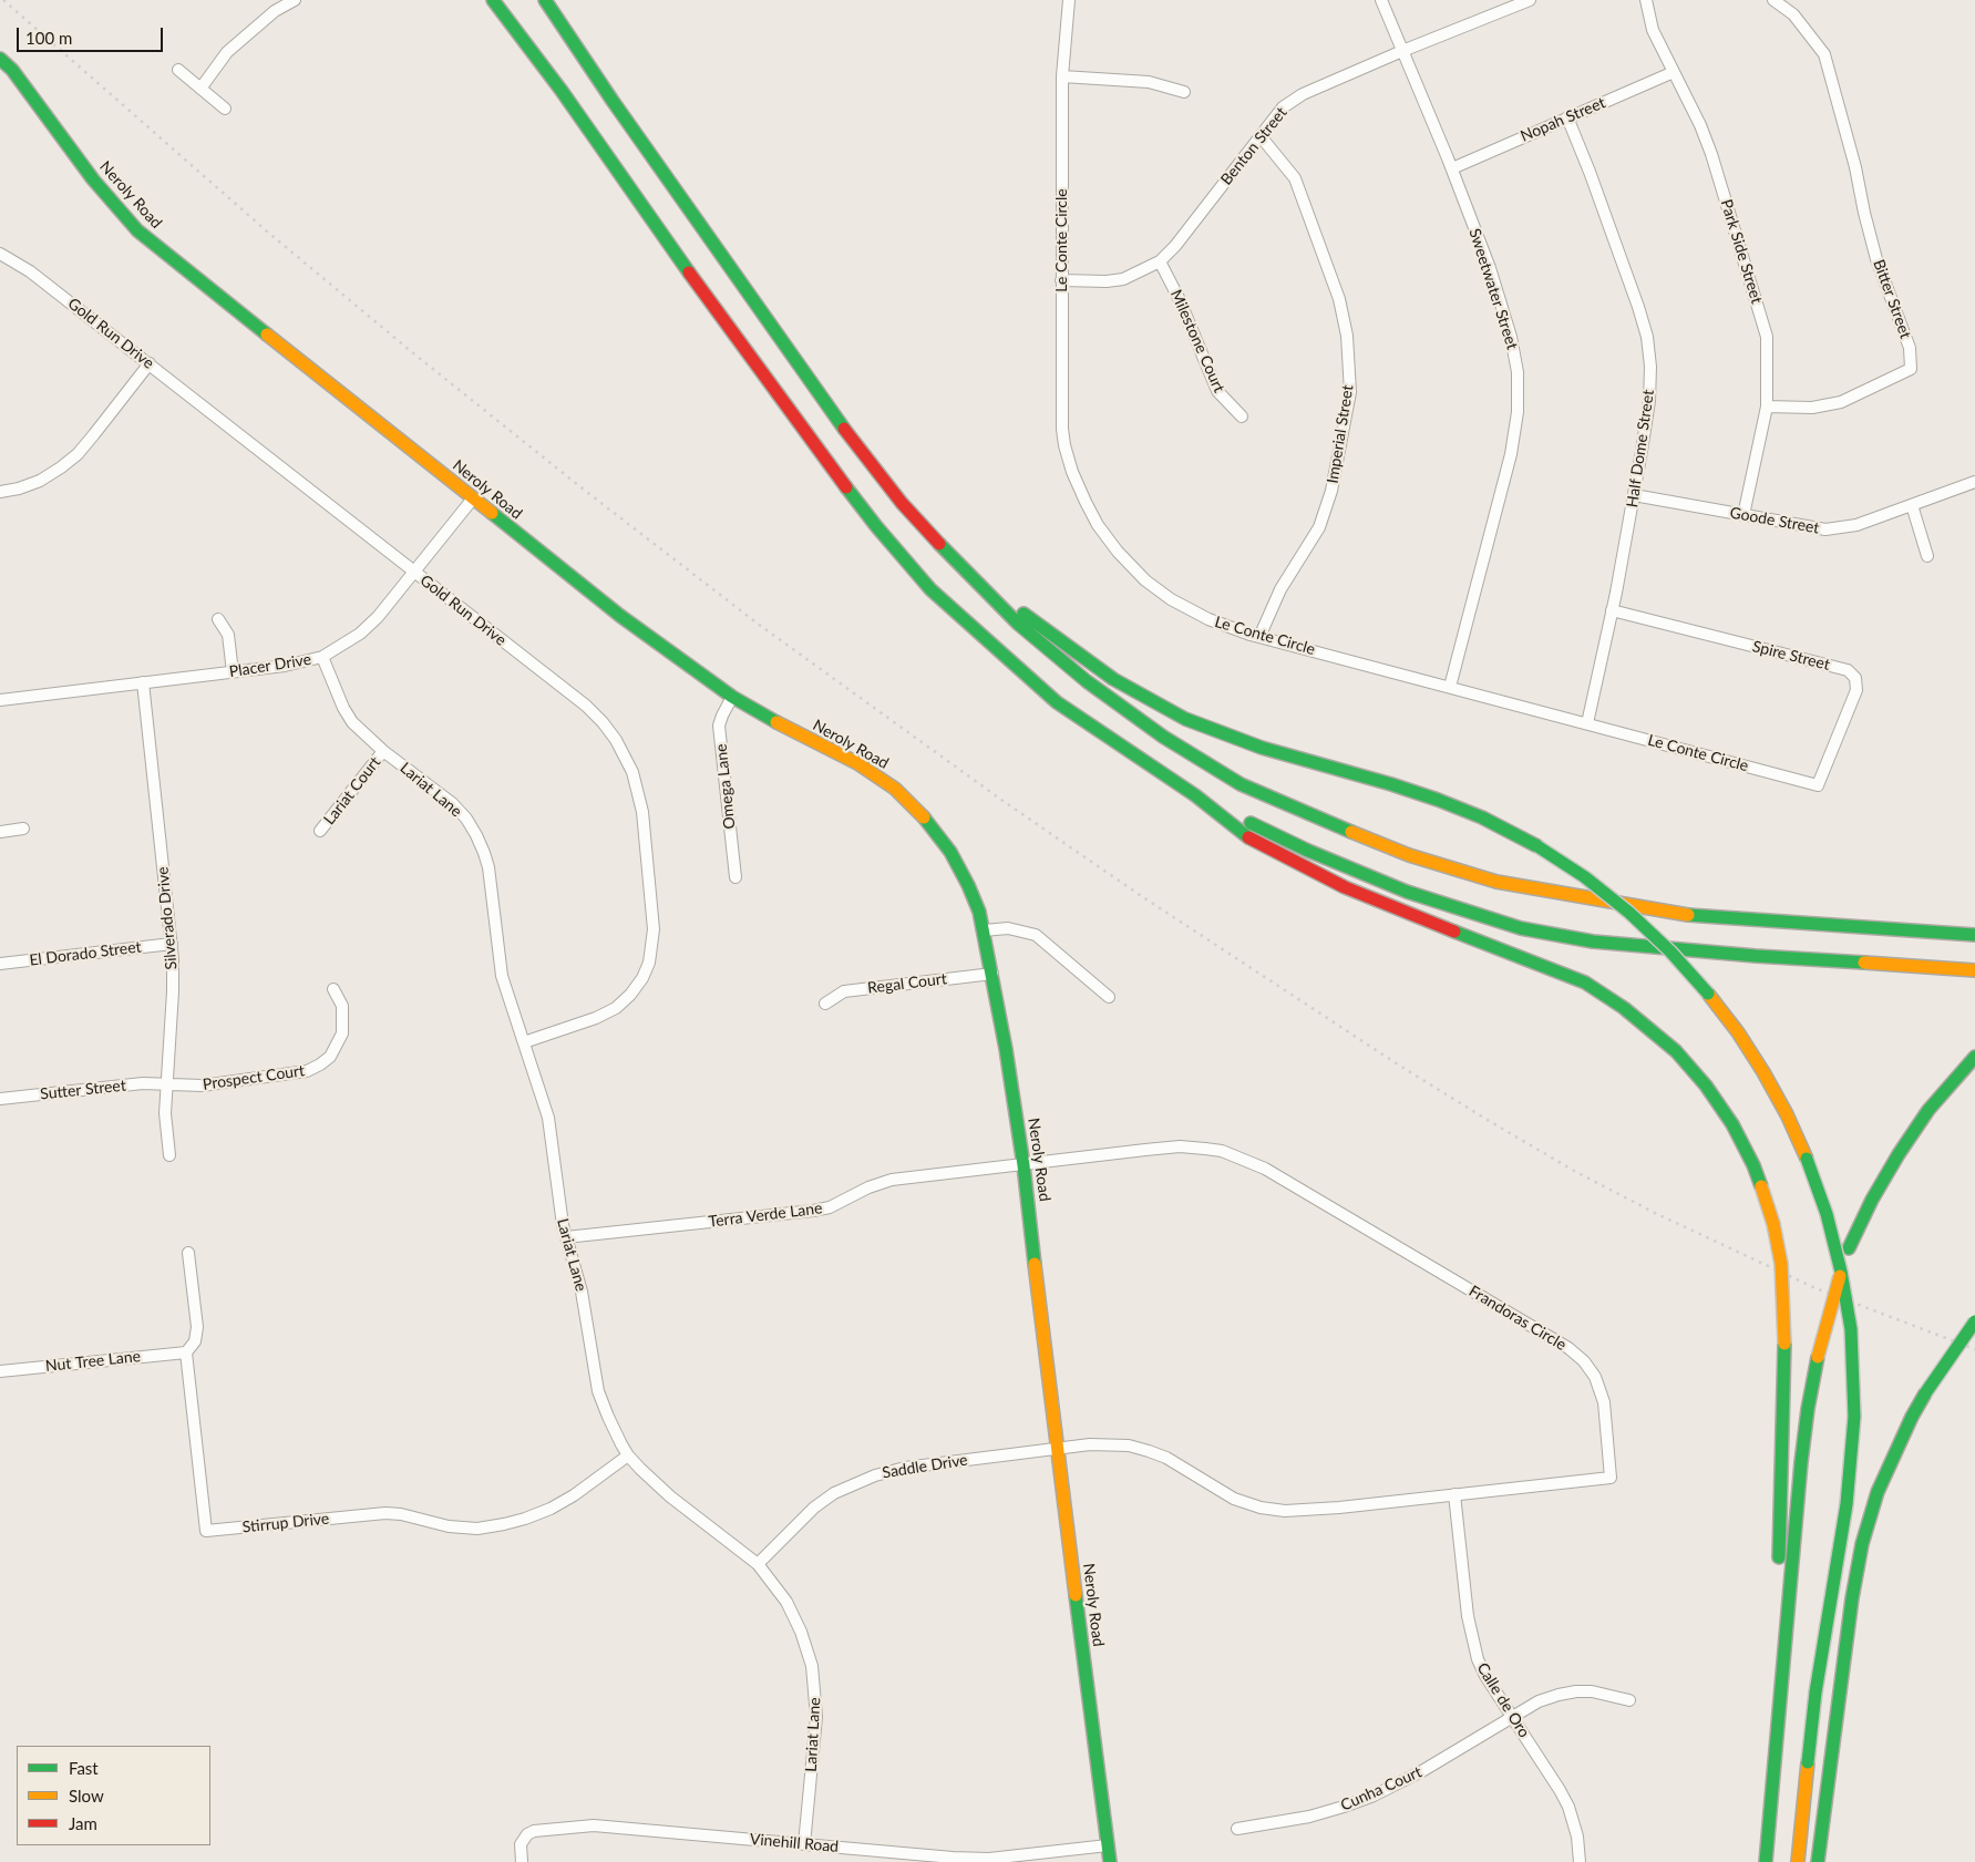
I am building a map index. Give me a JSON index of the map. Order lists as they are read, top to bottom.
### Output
{
  "streets": {
    "main road": ["Neroly Road"],
    "street": [
      "Nopah Street",
      "Benton Street",
      "Le Conte Circle",
      "Park Side Street",
      "Sweetwater Street",
      "Bitter Street",
      "Gold Run Drive",
      "Milestone Court",
      "Imperial Street",
      "Half Dome Street",
      "Goode Street",
      "Spire Street",
      "Placer Drive",
      "Omega Lane",
      "Lariat Lane",
      "Lariat Court",
      "Silverado Drive",
      "El Dorado Street",
      "Regal Court",
      "Prospect Court",
      "Sutter Street",
      "Terra Verde Lane",
      "Frandoras Circle",
      "Nut Tree Lane",
      "Saddle Drive",
      "Stirrup Drive",
      "Calle de Oro",
      "Cunha Court",
      "Vinehill Road"
    ]
  },
  "crossings": [
    ["Nopah Street", "Park Side Street"],
    ["Nopah Street", "Sweetwater Street"],
    ["Nopah Street", "Half Dome Street"],
    ["Benton Street", "Le Conte Circle"],
    ["Benton Street", "Sweetwater Street"],
    ["Benton Street", "Milestone Court"],
    ["Benton Street", "Imperial Street"],
    ["Neroly Road", "Placer Drive"],
    ["Neroly Road", "Omega Lane"],
    ["Neroly Road", "Regal Court"],
    ["Neroly Road", "Terra Verde Lane"],
    ["Neroly Road", "Frandoras Circle"],
    ["Neroly Road", "Saddle Drive"],
    ["Neroly Road", "Vinehill Road"],
    ["Le Conte Circle", "Sweetwater Street"],
    ["Le Conte Circle", "Imperial Street"],
    ["Le Conte Circle", "Half Dome Street"],
    ["Le Conte Circle", "Spire Street"],
    ["Park Side Street", "Bitter Street"],
    ["Park Side Street", "Goode Street"],
    ["Gold Run Drive", "Placer Drive"],
    ["Gold Run Drive", "Lariat Lane"],
    ["Half Dome Street", "Goode Street"],
    ["Half Dome Street", "Spire Street"],
    ["Placer Drive", "Lariat Lane"],
    ["Placer Drive", "Silverado Drive"],
    ["Lariat Lane", "Lariat Court"],
    ["Lariat Lane", "Terra Verde Lane"],
    ["Lariat Lane", "Saddle Drive"],
    ["Lariat Lane", "Stirrup Drive"],
    ["Lariat Lane", "Vinehill Road"],
    ["Silverado Drive", "El Dorado Street"],
    ["Silverado Drive", "Prospect Court"],
    ["Silverado Drive", "Sutter Street"],
    ["Prospect Court", "Sutter Street"],
    ["Terra Verde Lane", "Frandoras Circle"],
    ["Frandoras Circle", "Saddle Drive"],
    ["Frandoras Circle", "Calle de Oro"],
    ["Nut Tree Lane", "Stirrup Drive"],
    ["Calle de Oro", "Cunha Court"]
  ],
  "legend": ["Fast", "Slow", "Jam"],
  "scale_bar": "100 m"
}
